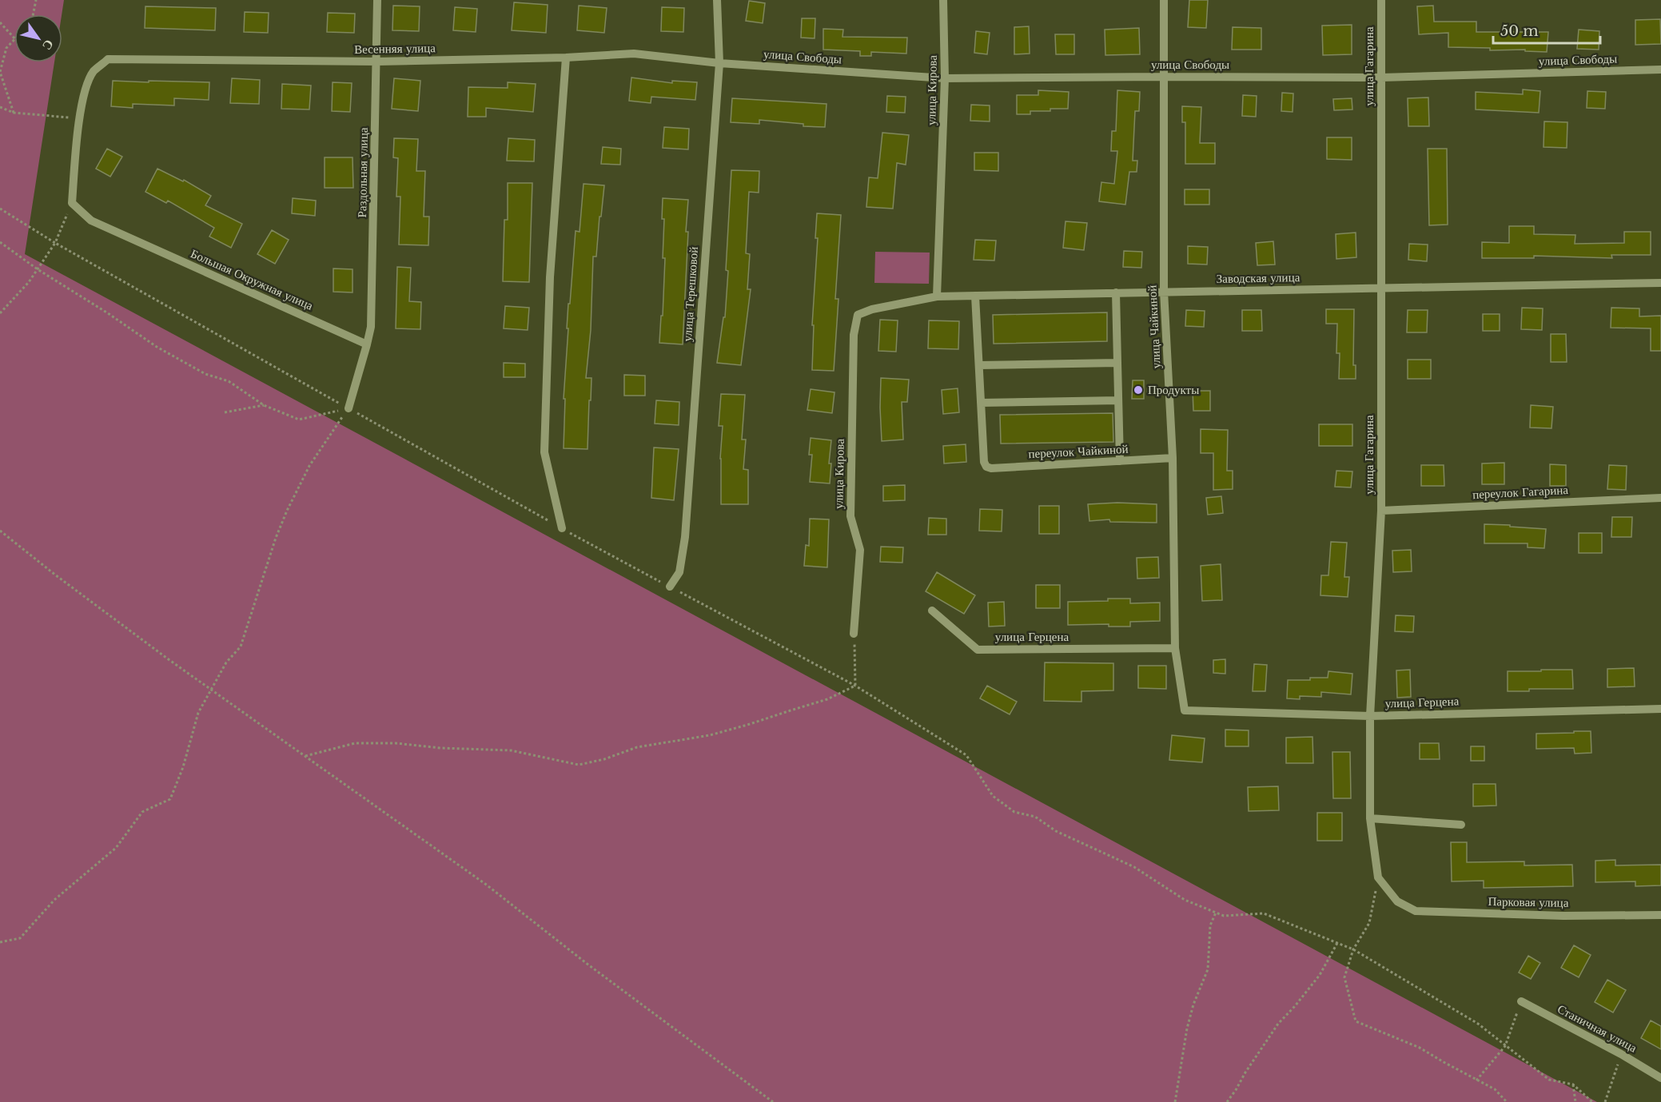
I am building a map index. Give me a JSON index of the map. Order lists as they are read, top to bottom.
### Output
{
  "streets": {
    "street": [
      "Весенняя улица",
      "улица Свободы",
      "улица Гагарина",
      "улица Кирова",
      "Раздольная улица",
      "Заводская улица",
      "Большая Окружная улица",
      "улица Терешковой",
      "улица Чайкиной",
      "переулок Чайкиной",
      "переулок Гагарина",
      "улица Герцена",
      "Парковая улица",
      "Станичная улица"
    ]
  },
  "crossings": [
    ["Весенняя улица", "улица Свободы"],
    ["Весенняя улица", "Раздольная улица"],
    ["Весенняя улица", "Большая Окружная улица"],
    ["Весенняя улица", "улица Терешковой"],
    ["улица Свободы", "улица Гагарина"],
    ["улица Свободы", "улица Кирова"],
    ["улица Свободы", "улица Терешковой"],
    ["улица Свободы", "улица Чайкиной"],
    ["улица Гагарина", "Заводская улица"],
    ["улица Гагарина", "переулок Гагарина"],
    ["улица Гагарина", "улица Герцена"],
    ["улица Гагарина", "Парковая улица"],
    ["улица Кирова", "Заводская улица"],
    ["Раздольная улица", "Большая Окружная улица"],
    ["Заводская улица", "улица Чайкиной"],
    ["улица Чайкиной", "переулок Чайкиной"],
    ["улица Чайкиной", "улица Герцена"]
  ],
  "places": ["Продукты"],
  "scale_bar": "50 m",
  "north": "bottom right"
}
